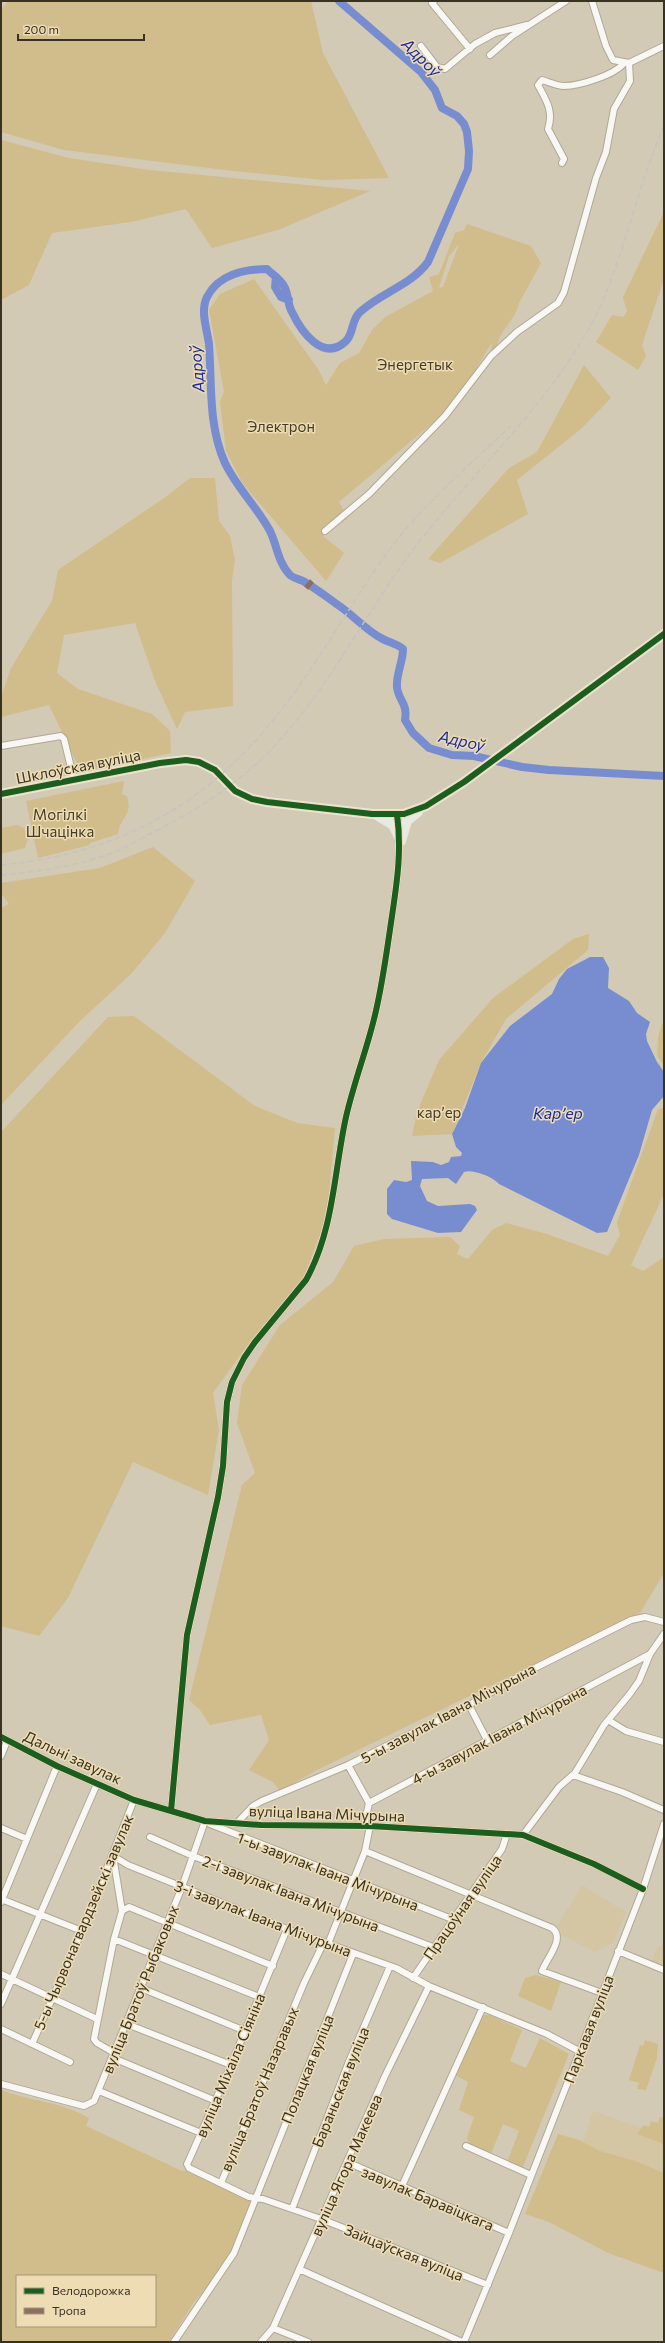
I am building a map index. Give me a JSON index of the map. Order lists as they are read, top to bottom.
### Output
{
  "streets": {
    "main road": ["Шклоўская вуліца"],
    "street": [
      "5-ы завулак Івана Мічурына",
      "4-ы завулак Івана Мічурына",
      "Дальні завулак",
      "вуліца Івана Мічурына",
      "1-ы завулак Івана Мічурына",
      "2-і завулак Івана Мічурына",
      "Працоўная вуліца",
      "3-і завулак Івана Мічурына",
      "5-ы Чырвонагвардзейскі завулак",
      "вуліца Братоў Рыбаковых",
      "Паркавая вуліца",
      "вуліца Міхаіла Сіяніна",
      "Полацкая вуліца",
      "Бараньская вуліца",
      "вуліца Братоў Назаравых",
      "вуліца Ягора Макеева",
      "завулак Баравіцкага",
      "Зайцаўская вуліца"
    ]
  },
  "crossings": [
    ["5-ы завулак Івана Мічурына", "вуліца Івана Мічурына"],
    ["Дальні завулак", "вуліца Івана Мічурына"],
    ["Дальні завулак", "5-ы Чырвонагвардзейскі завулак"],
    ["вуліца Івана Мічурына", "1-ы завулак Івана Мічурына"],
    ["вуліца Івана Мічурына", "Працоўная вуліца"],
    ["вуліца Івана Мічурына", "5-ы Чырвонагвардзейскі завулак"],
    ["вуліца Івана Мічурына", "вуліца Братоў Рыбаковых"],
    ["вуліца Івана Мічурына", "Паркавая вуліца"],
    ["вуліца Івана Мічурына", "вуліца Братоў Назаравых"],
    ["1-ы завулак Івана Мічурына", "Працоўная вуліца"],
    ["1-ы завулак Івана Мічурына", "вуліца Братоў Рыбаковых"],
    ["1-ы завулак Івана Мічурына", "вуліца Братоў Назаравых"],
    ["2-і завулак Івана Мічурына", "Працоўная вуліца"],
    ["2-і завулак Івана Мічурына", "вуліца Братоў Рыбаковых"],
    ["2-і завулак Івана Мічурына", "вуліца Братоў Назаравых"],
    ["Працоўная вуліца", "3-і завулак Івана Мічурына"],
    ["3-і завулак Івана Мічурына", "5-ы Чырвонагвардзейскі завулак"],
    ["3-і завулак Івана Мічурына", "вуліца Братоў Рыбаковых"],
    ["3-і завулак Івана Мічурына", "Паркавая вуліца"],
    ["3-і завулак Івана Мічурына", "вуліца Міхаіла Сіяніна"],
    ["3-і завулак Івана Мічурына", "Полацкая вуліца"],
    ["3-і завулак Івана Мічурына", "Бараньская вуліца"],
    ["3-і завулак Івана Мічурына", "вуліца Братоў Назаравых"],
    ["3-і завулак Івана Мічурына", "вуліца Ягора Макеева"],
    ["Паркавая вуліца", "завулак Баравіцкага"],
    ["Паркавая вуліца", "Зайцаўская вуліца"],
    ["вуліца Міхаіла Сіяніна", "вуліца Братоў Назаравых"],
    ["Полацкая вуліца", "вуліца Братоў Назаравых"],
    ["Бараньская вуліца", "вуліца Братоў Назаравых"],
    ["вуліца Братоў Назаравых", "вуліца Ягора Макеева"],
    ["вуліца Братоў Назаравых", "Зайцаўская вуліца"],
    ["вуліца Ягора Макеева", "завулак Баравіцкага"],
    ["вуліца Ягора Макеева", "Зайцаўская вуліца"]
  ],
  "water": ["Адроў", "Карʼер"],
  "parks": [
    "Энергетык",
    "Электрон",
    "Могілкі Шчацінка",
    "карʼер"
  ],
  "legend": ["Велодорожка", "Тропа"],
  "scale_bar": "200 m"
}
